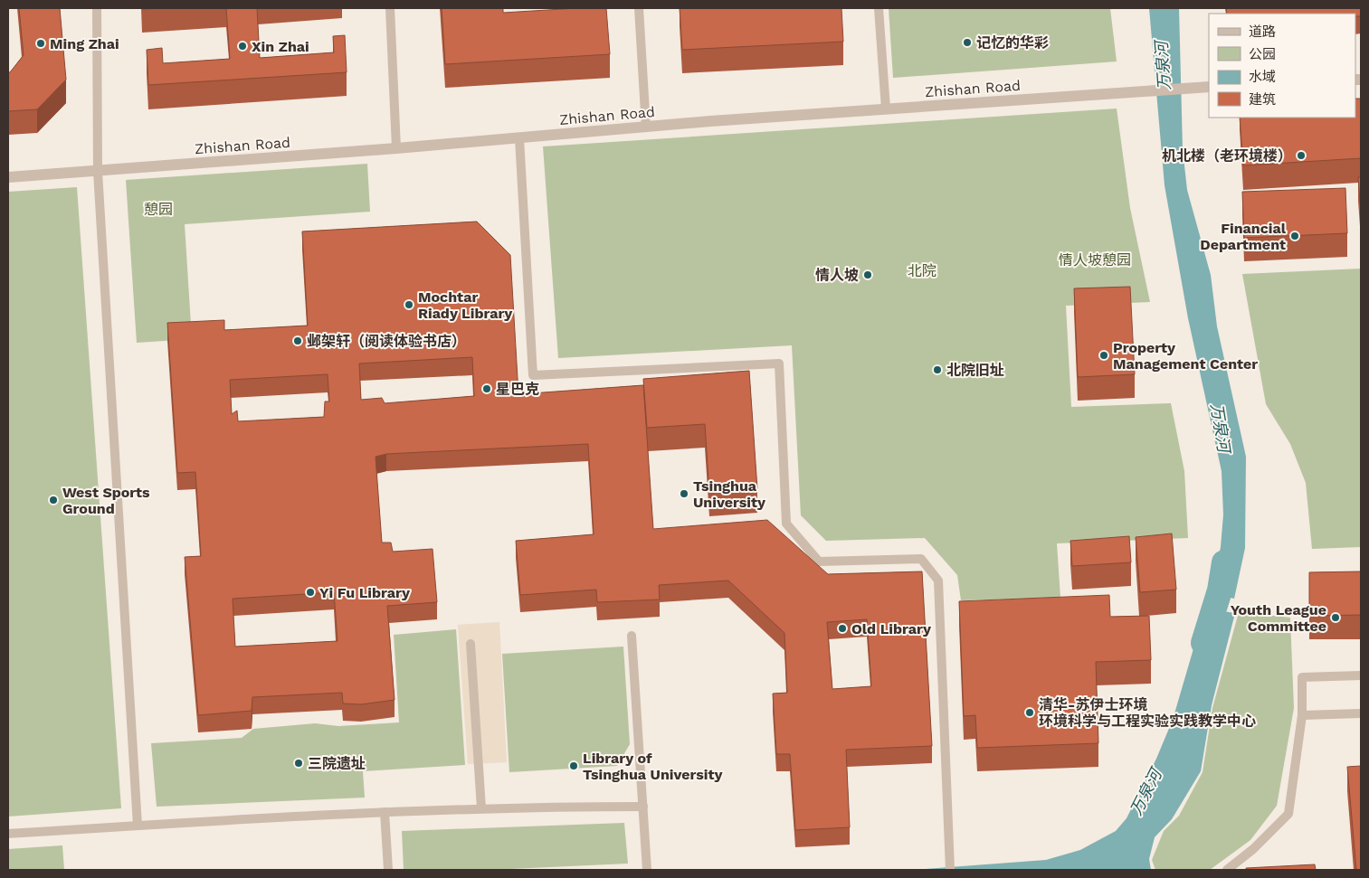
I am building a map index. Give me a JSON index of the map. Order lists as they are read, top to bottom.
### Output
{
  "streets": {
    "street": ["Zhishan Road"]
  },
  "water": ["万泉河"],
  "parks": ["憩园", "情人坡憩园", "北院"],
  "places": [
    "记忆的华彩",
    "Ming Zhai",
    "Xin Zhai",
    "机北楼（老环境楼）",
    "Financial Department",
    "情人坡",
    "Mochtar Riady Library",
    "邺架轩（阅读体验书店）",
    "Property Management Center",
    "北院旧址",
    "星巴克",
    "Tsinghua University",
    "West Sports Ground",
    "Yi Fu Library",
    "Youth League Committee",
    "Old Library",
    "清华-苏伊士环境 环境科学与工程实验实践教学中心",
    "三院遗址",
    "Library of Tsinghua University"
  ],
  "legend": [
    "道路",
    "公园",
    "水域",
    "建筑"
  ]
}
